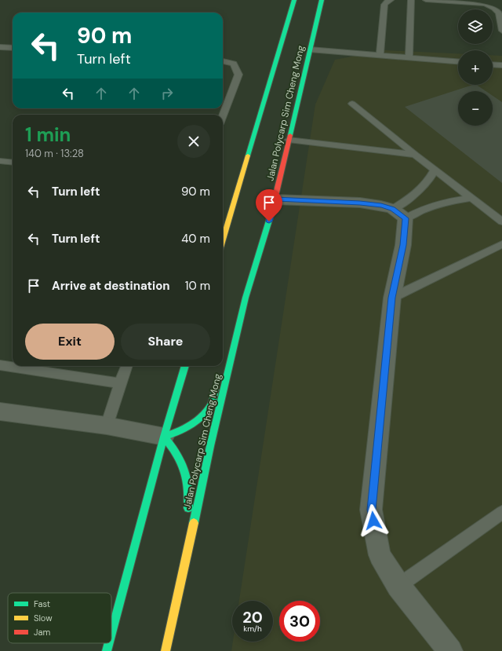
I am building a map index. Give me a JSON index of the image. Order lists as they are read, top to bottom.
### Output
{
  "streets": {
    "street": ["Jalan Polycarp Sim Cheng Mong"]
  },
  "legend": ["Fast", "Slow", "Jam"],
  "page": {
    "map_buttons": ["+", "−"],
    "turn": ["90 m", "Turn left"],
    "heading": ["1 min", "140 m · 13:28"],
    "list": [
      {
        "name": "Turn left",
        "value": "90 m"
      },
      {
        "name": "Turn left",
        "value": "40 m"
      },
      {
        "name": "Arrive at destination",
        "value": "10 m"
      }
    ],
    "buttons": ["Exit", "Share"],
    "speed": "20 km/h",
    "limit": "30"
  }
}
